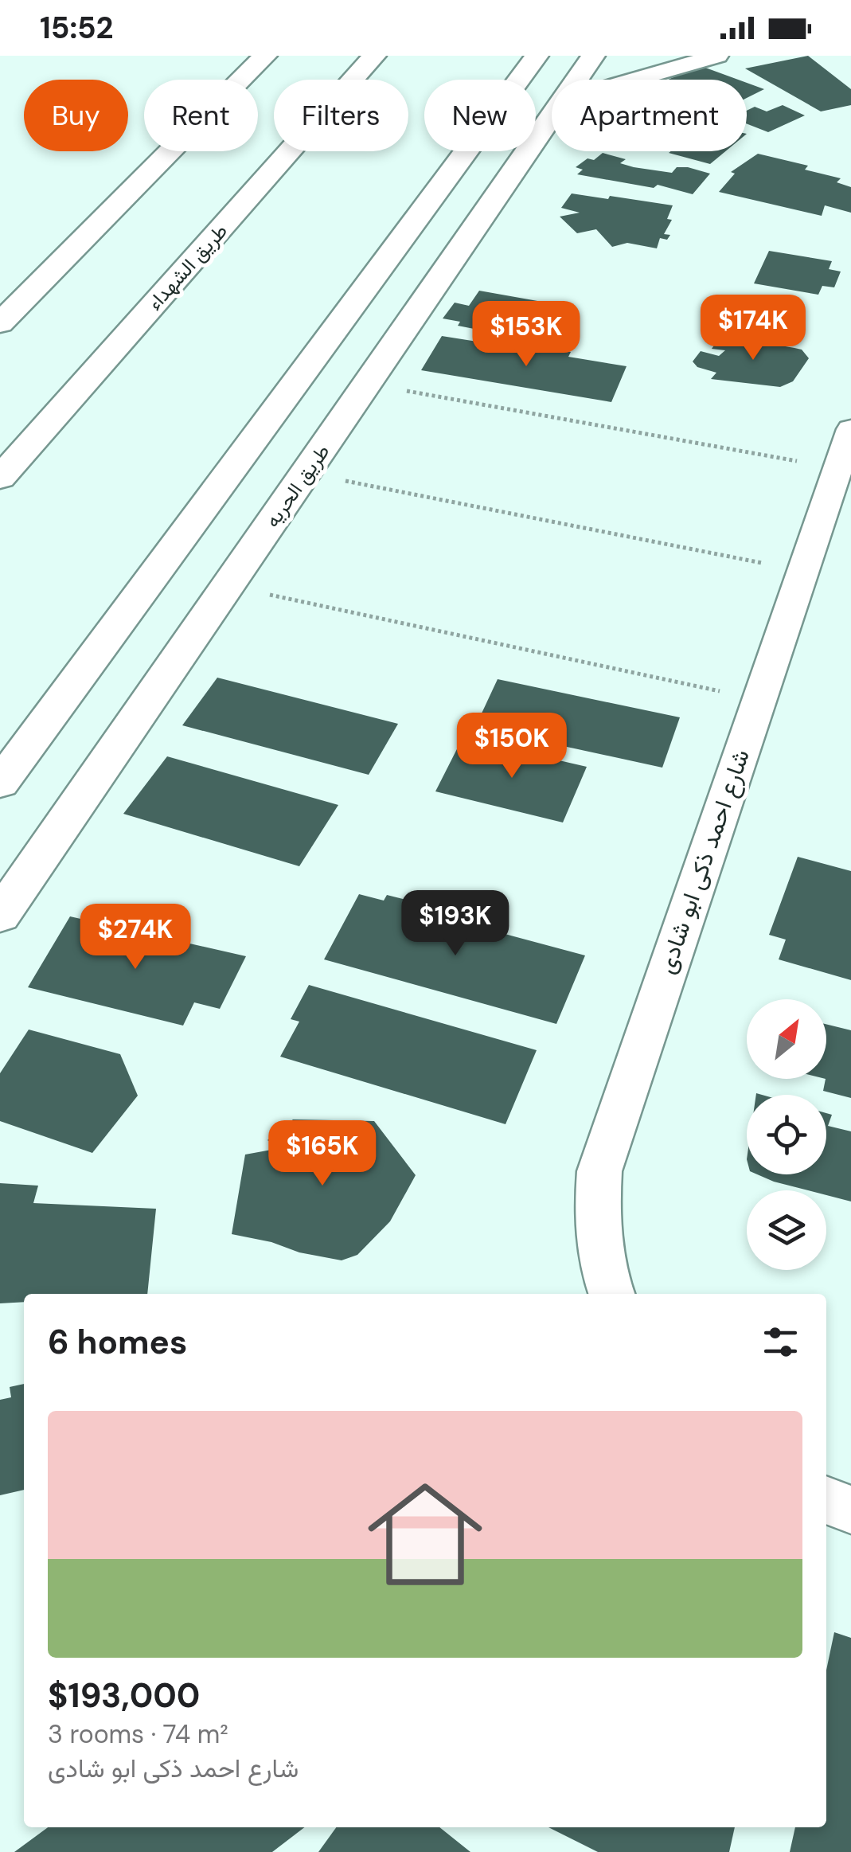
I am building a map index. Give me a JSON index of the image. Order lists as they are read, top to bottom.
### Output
{
  "streets": {
    "street": ["طريق الشهداء", "طريق الحريه", "شارع احمد ذكى ابو شادى"]
  },
  "north": "top right",
  "page": {
    "status": "15:52",
    "chip": [
      "Buy",
      "Rent",
      "Filters",
      "New",
      "Apartment"
    ],
    "price": [
      "$174K",
      "$153K",
      "$150K",
      "$193K",
      "$274K",
      "$165K"
    ],
    "heading": "6 homes",
    "list": [
      {
        "name": "$193,000",
        "note": "3 rooms · 74 m² · شارع احمد ذكى ابو شادى"
      }
    ]
  }
}
